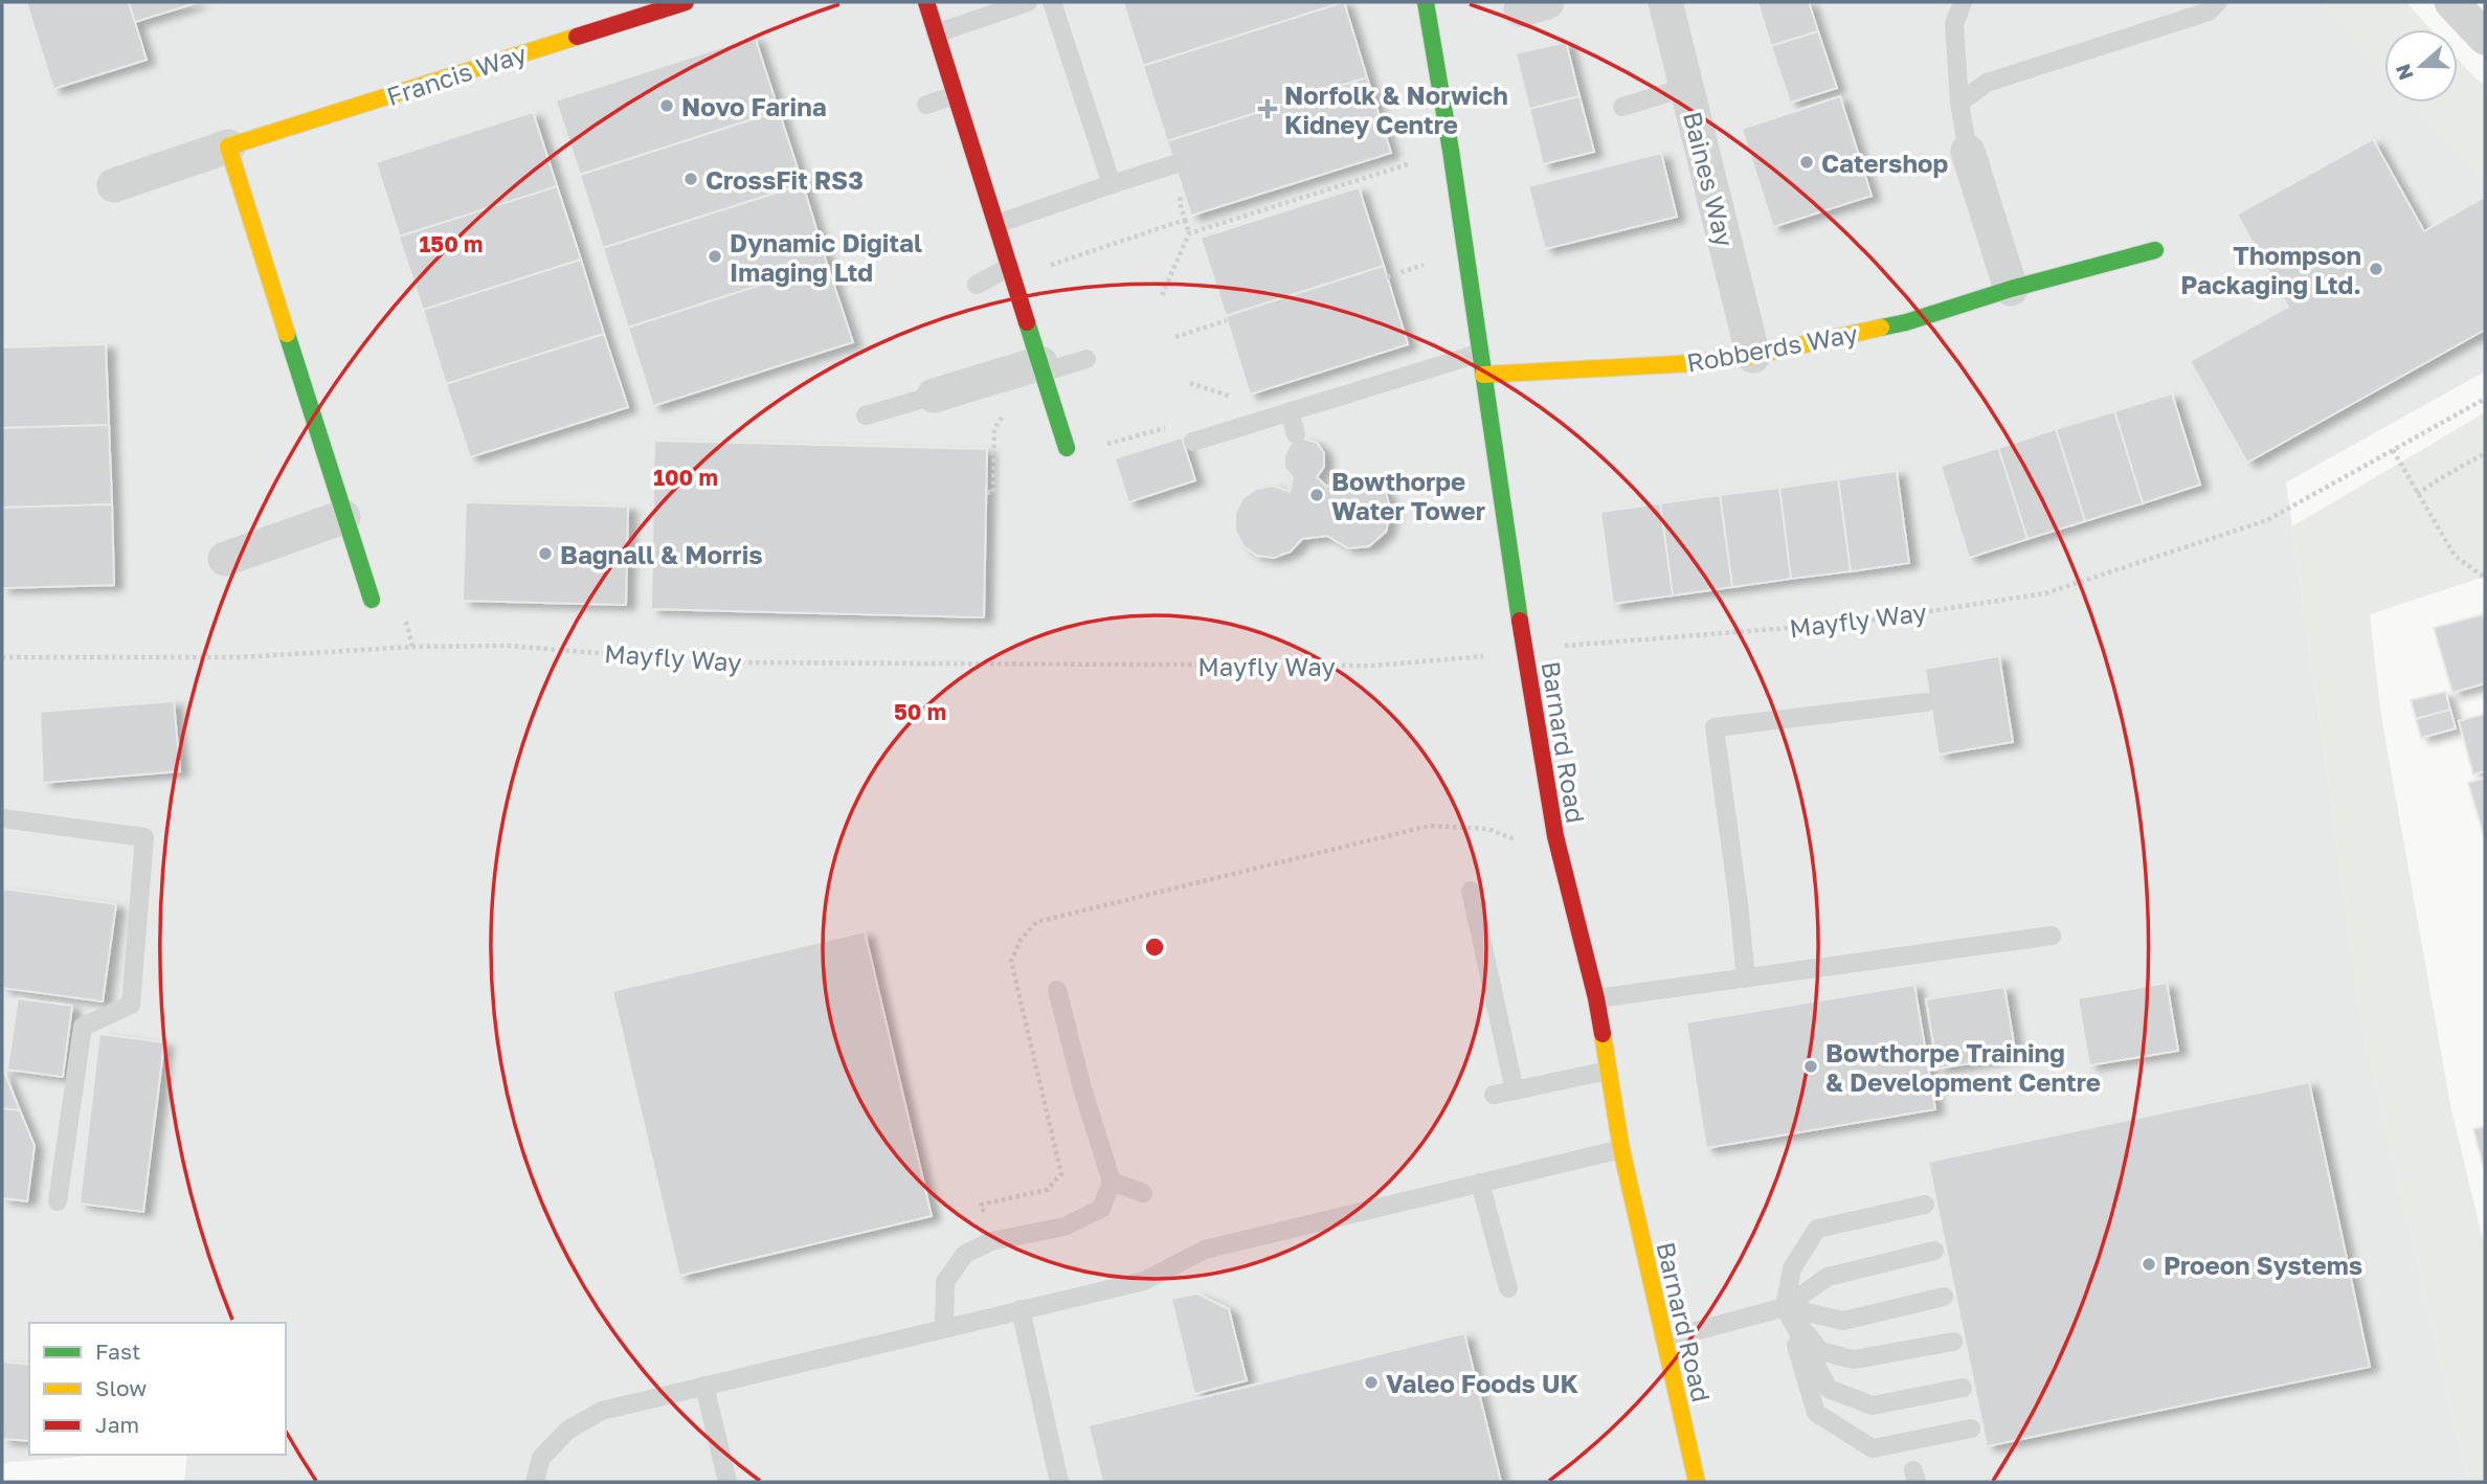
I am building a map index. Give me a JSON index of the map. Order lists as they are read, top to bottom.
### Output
{
  "streets": {
    "street": [
      "Francis Way",
      "Baines Way",
      "Robberds Way",
      "Barnard Road"
    ],
    "path": ["Mayfly Way"]
  },
  "crossings": [
    ["Baines Way", "Robberds Way"],
    ["Robberds Way", "Barnard Road"],
    ["Mayfly Way", "Barnard Road"]
  ],
  "places": {
    "other": [
      "Novo Farina",
      "Catershop",
      "CrossFit RS3",
      "Dynamic Digital Imaging Ltd",
      "Thompson Packaging Ltd.",
      "Bowthorpe Water Tower",
      "Bagnall & Morris",
      "Bowthorpe Training & Development Centre",
      "Proeon Systems",
      "Valeo Foods UK"
    ],
    "health": ["Norfolk & Norwich Kidney Centre"]
  },
  "legend": ["Fast", "Slow", "Jam"],
  "north": "left",
  "rings": ["150 m", "100 m", "50 m"]
}
